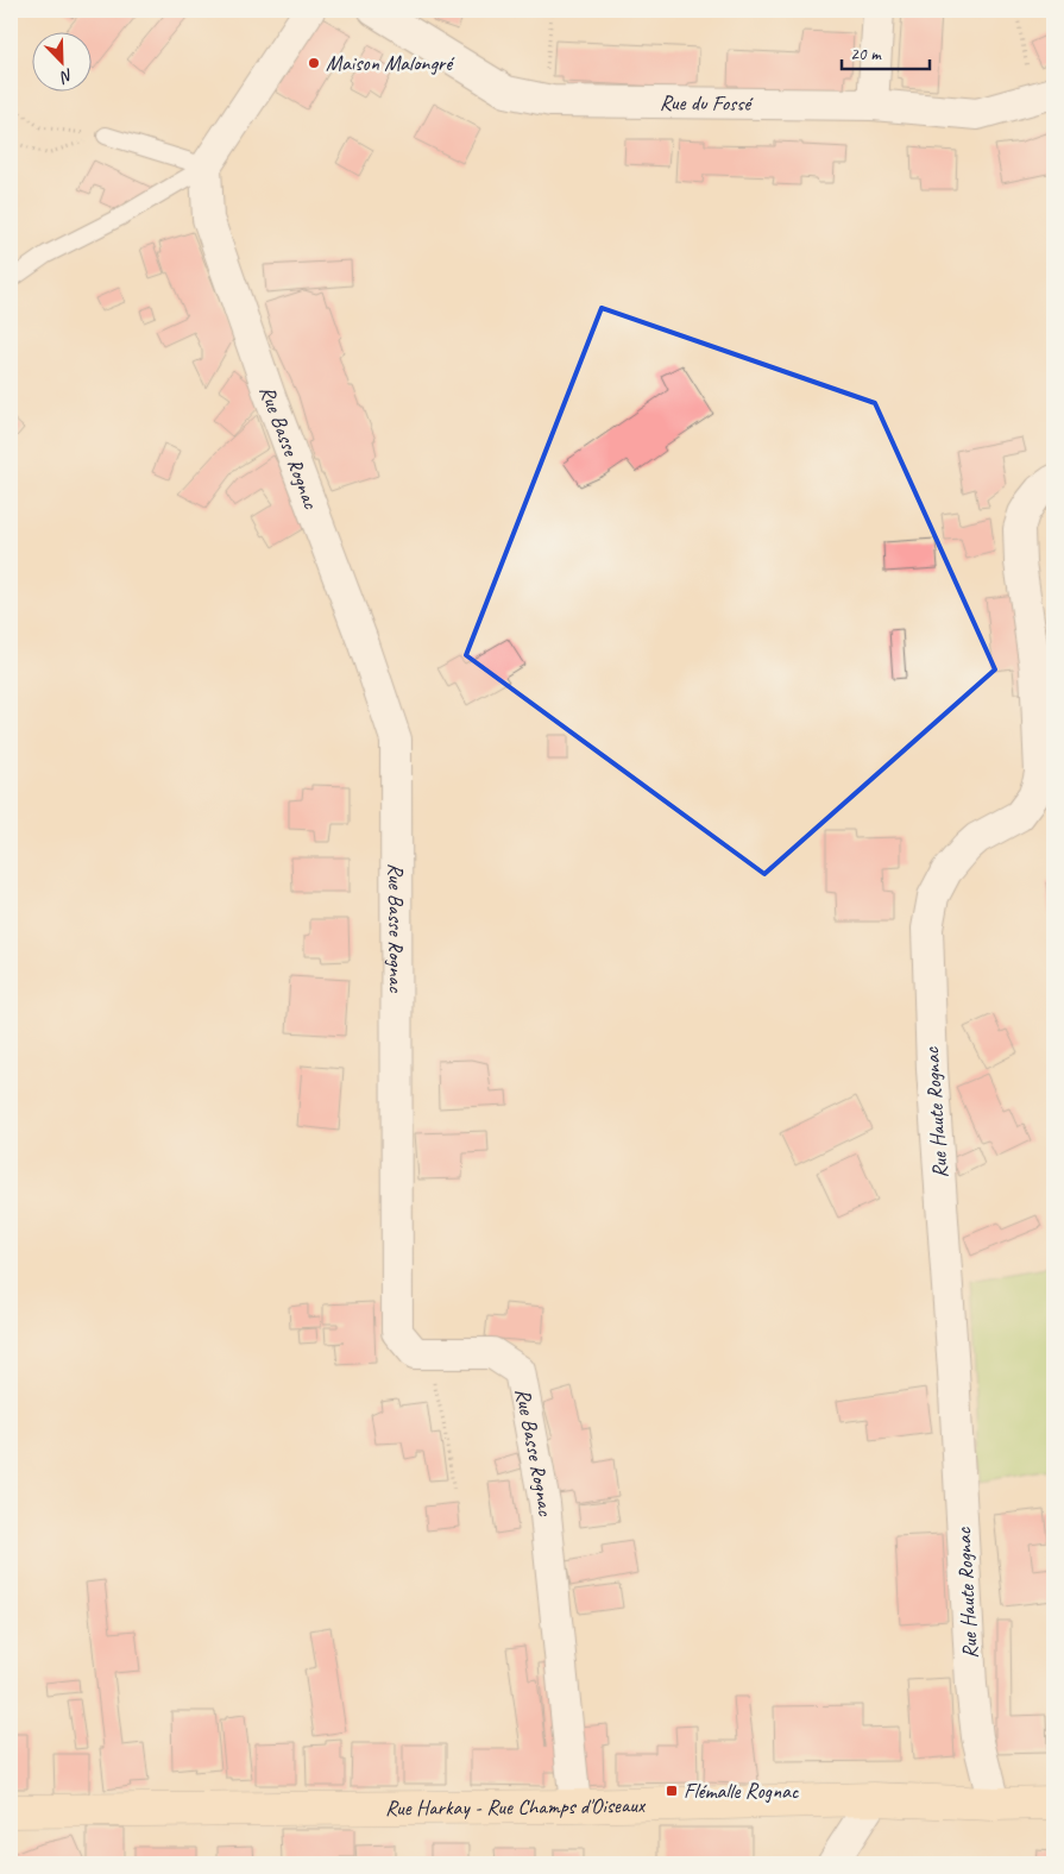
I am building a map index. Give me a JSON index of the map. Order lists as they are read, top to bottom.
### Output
{
  "streets": {
    "street": [
      "Rue du Fossé",
      "Rue Basse Rognac",
      "Rue Haute Rognac",
      "Rue Harkay - Rue Champs d'Oiseaux"
    ]
  },
  "crossings": [
    ["Rue Basse Rognac", "Rue Harkay - Rue Champs d'Oiseaux"],
    ["Rue Haute Rognac", "Rue Harkay - Rue Champs d'Oiseaux"]
  ],
  "places": {
    "other": ["Maison Malongré"],
    "transit": ["Flémalle Rognac"]
  },
  "scale_bar": "20 m",
  "north": "bottom right"
}
